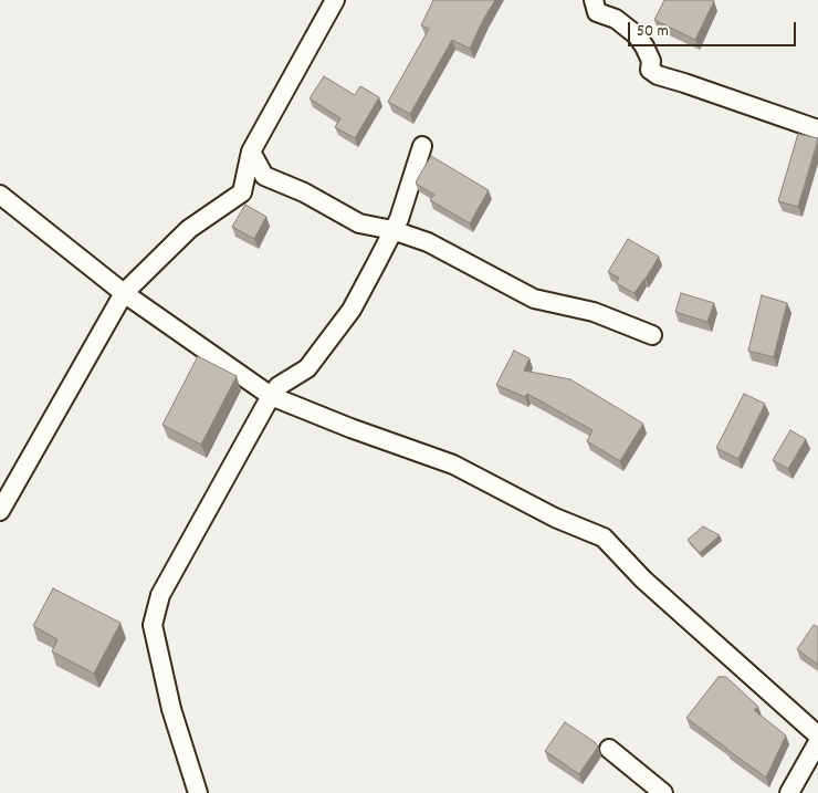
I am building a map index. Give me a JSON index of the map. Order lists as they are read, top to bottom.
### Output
{
  "scale_bar": "50 m"
}
